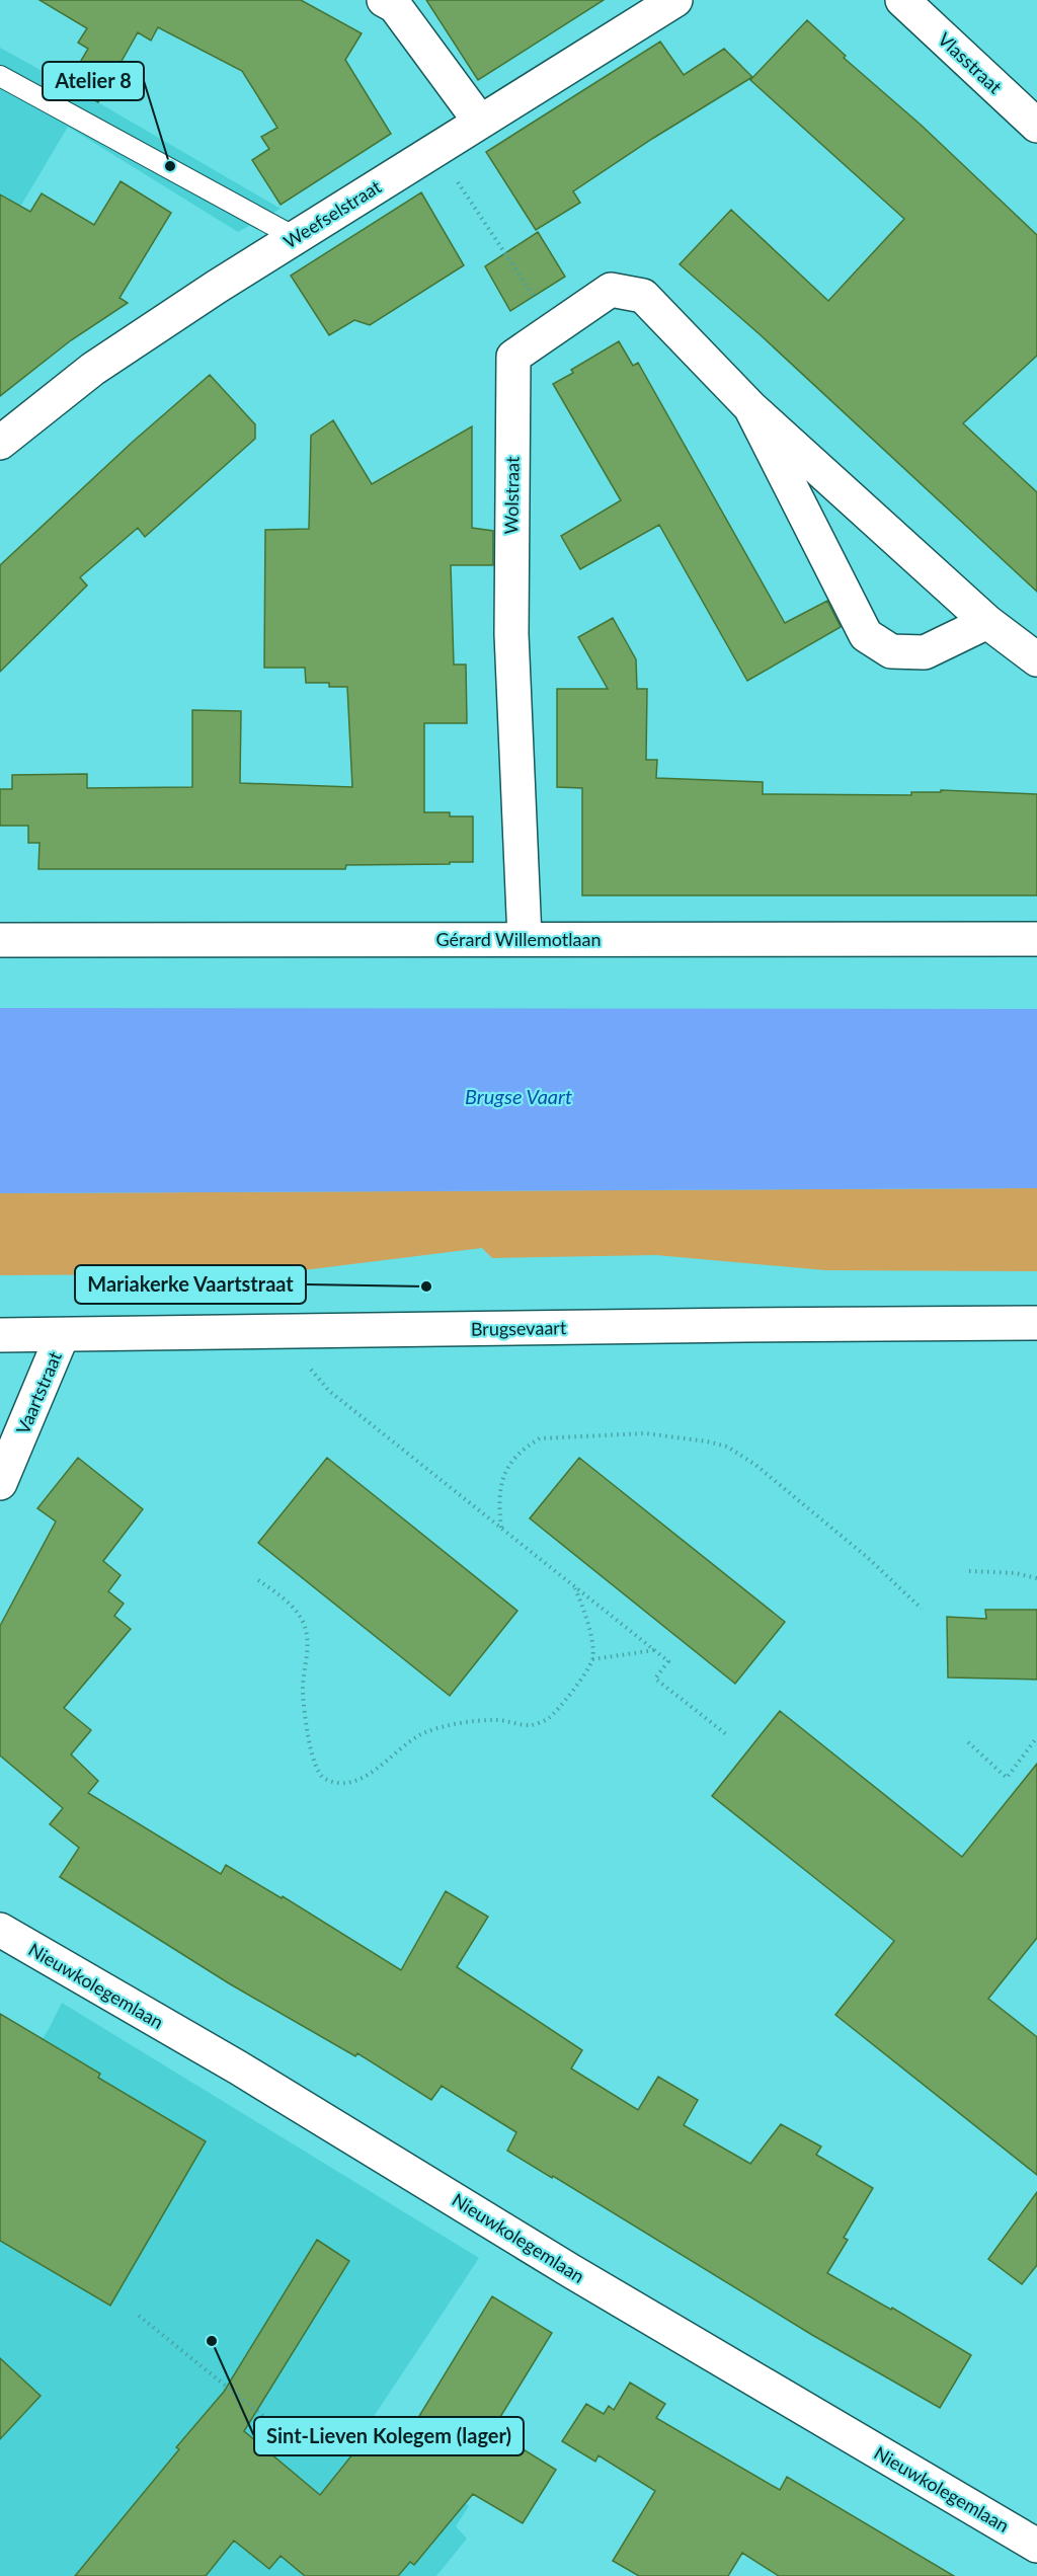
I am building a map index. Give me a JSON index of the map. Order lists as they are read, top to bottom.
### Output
{
  "streets": {
    "street": [
      "Vlasstraat",
      "Weefselstraat",
      "Wolstraat",
      "Gérard Willemotlaan",
      "Brugsevaart",
      "Vaartstraat",
      "Nieuwkolegemlaan"
    ]
  },
  "crossings": [
    ["Wolstraat", "Gérard Willemotlaan"],
    ["Brugsevaart", "Vaartstraat"]
  ],
  "water": ["Brugse Vaart"],
  "places": ["Atelier 8", "Mariakerke Vaartstraat", "Sint-Lieven Kolegem (lager)"]
}
